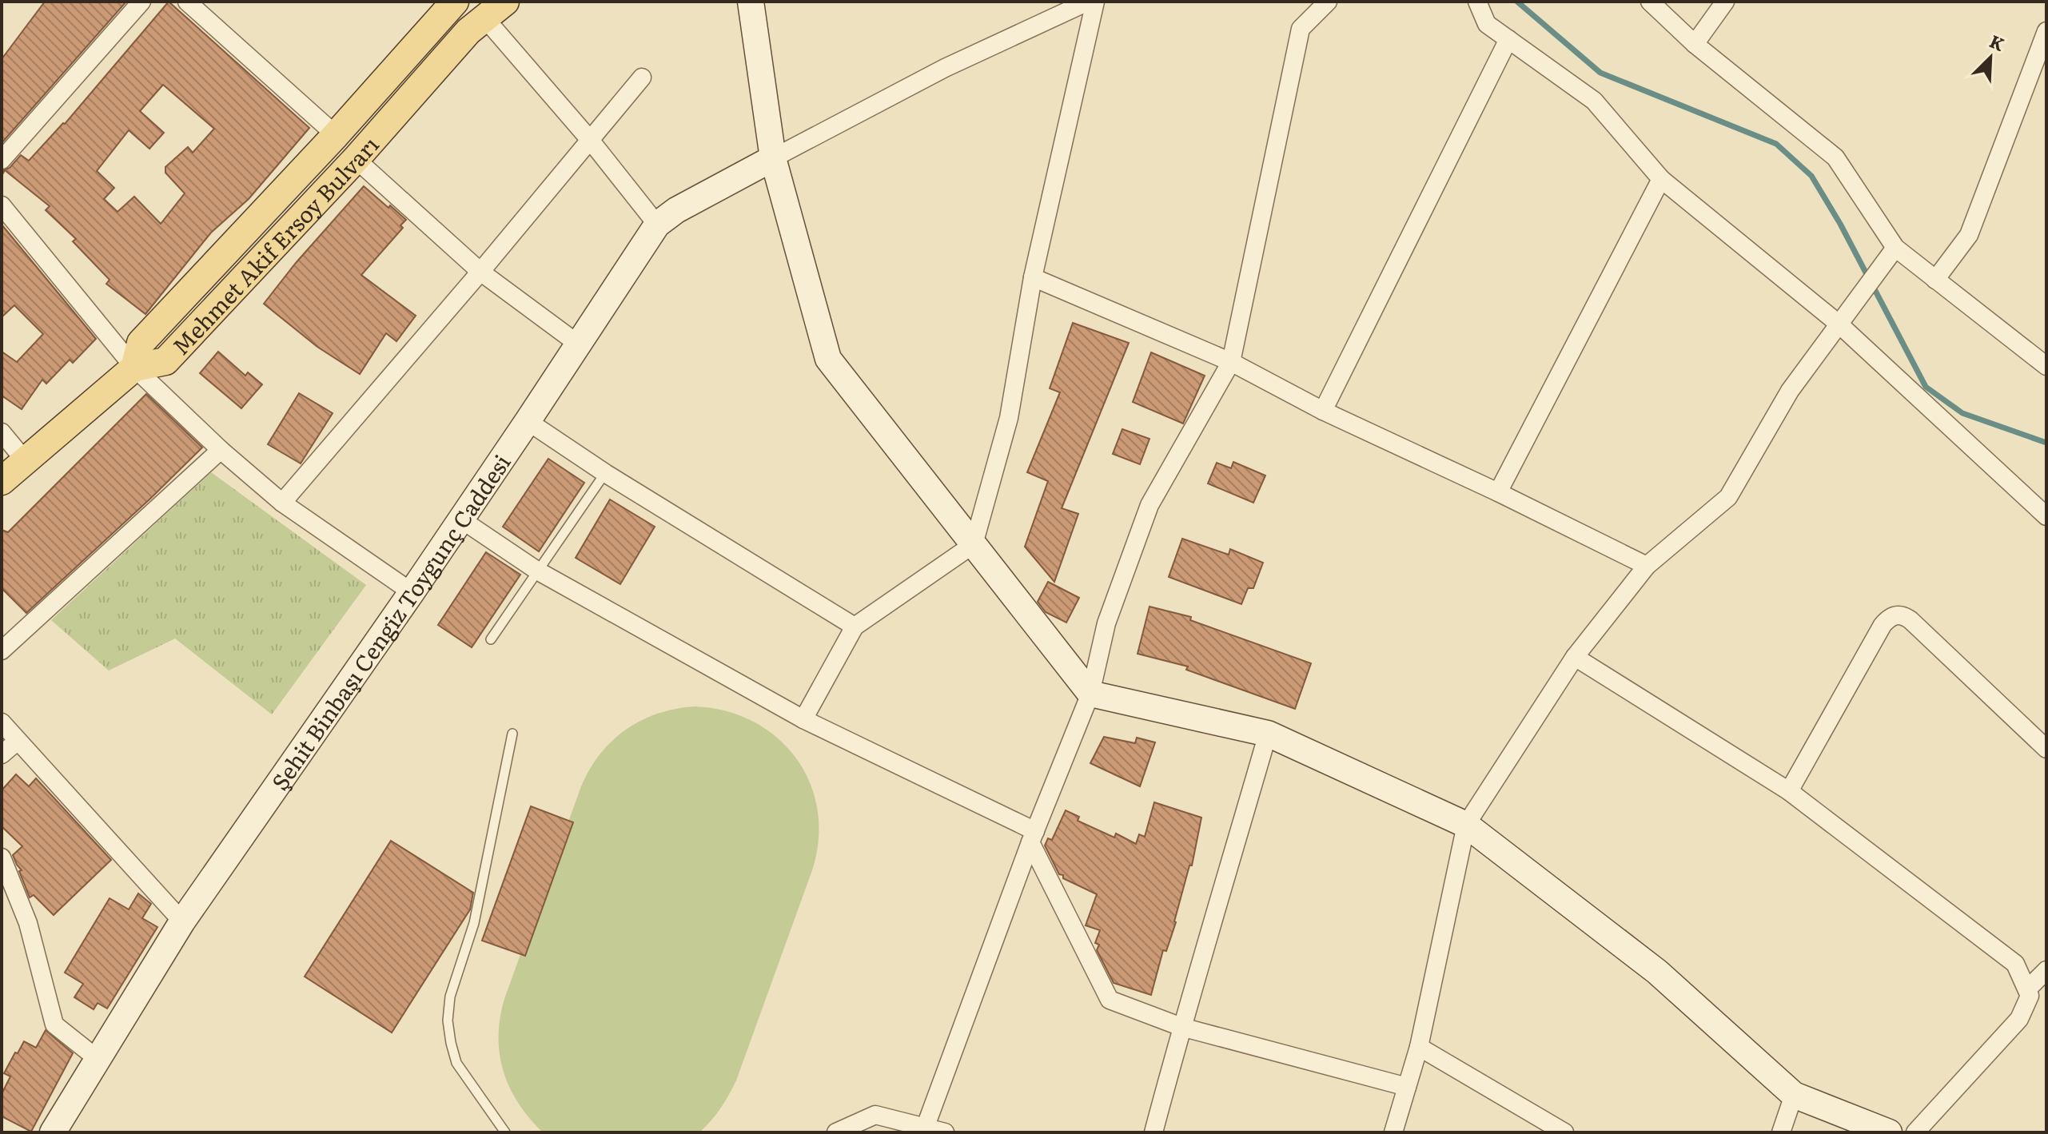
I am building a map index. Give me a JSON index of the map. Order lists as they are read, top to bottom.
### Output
{
  "streets": {
    "main road": ["Mehmet Akif Ersoy Bulvarı"],
    "street": ["Şehit Binbaşı Cengiz Toygunç Caddesi"]
  },
  "north": "top right"
}
